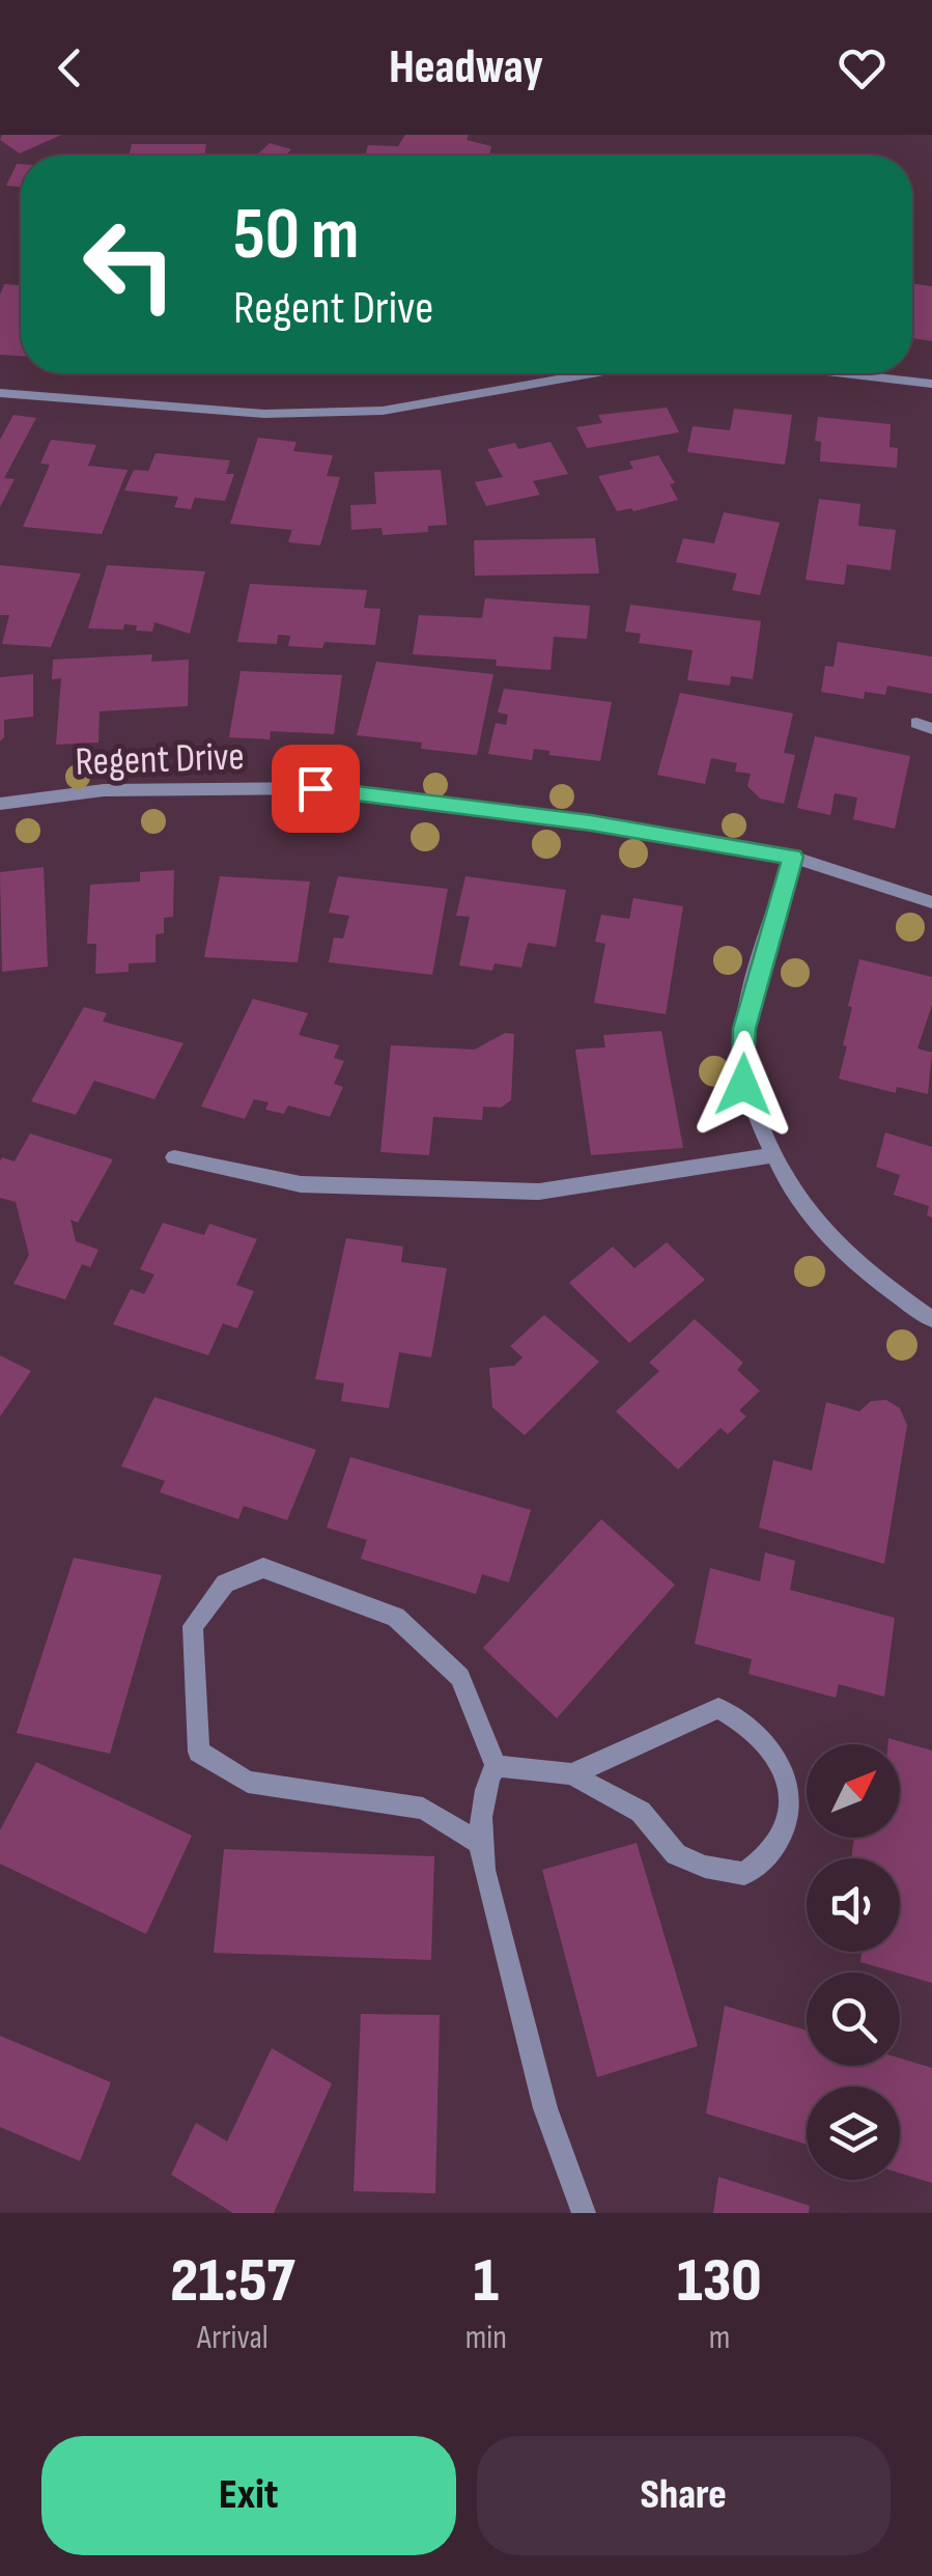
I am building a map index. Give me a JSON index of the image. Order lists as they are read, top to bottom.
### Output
{
  "streets": {
    "street": ["Regent Drive"]
  },
  "north": "top right",
  "page": {
    "header": "Headway",
    "turn": ["50 m", "Regent Drive"],
    "eta": [
      "21:57",
      "Arrival",
      "1",
      "min",
      "130",
      "m"
    ],
    "buttons": ["Exit", "Share"]
  }
}
